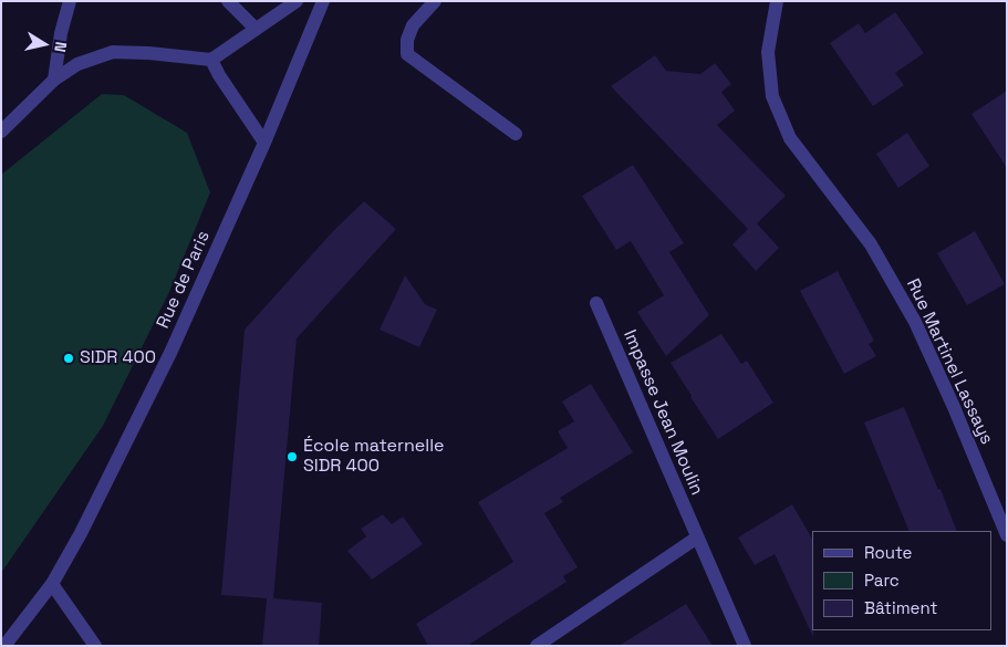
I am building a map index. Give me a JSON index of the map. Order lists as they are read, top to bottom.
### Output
{
  "streets": {
    "street": ["Rue de Paris", "Rue Martinel Lassays", "Impasse Jean Moulin"]
  },
  "places": ["SIDR 400", "École maternelle SIDR 400"],
  "legend": ["Route", "Parc", "Bâtiment"],
  "north": "right"
}
